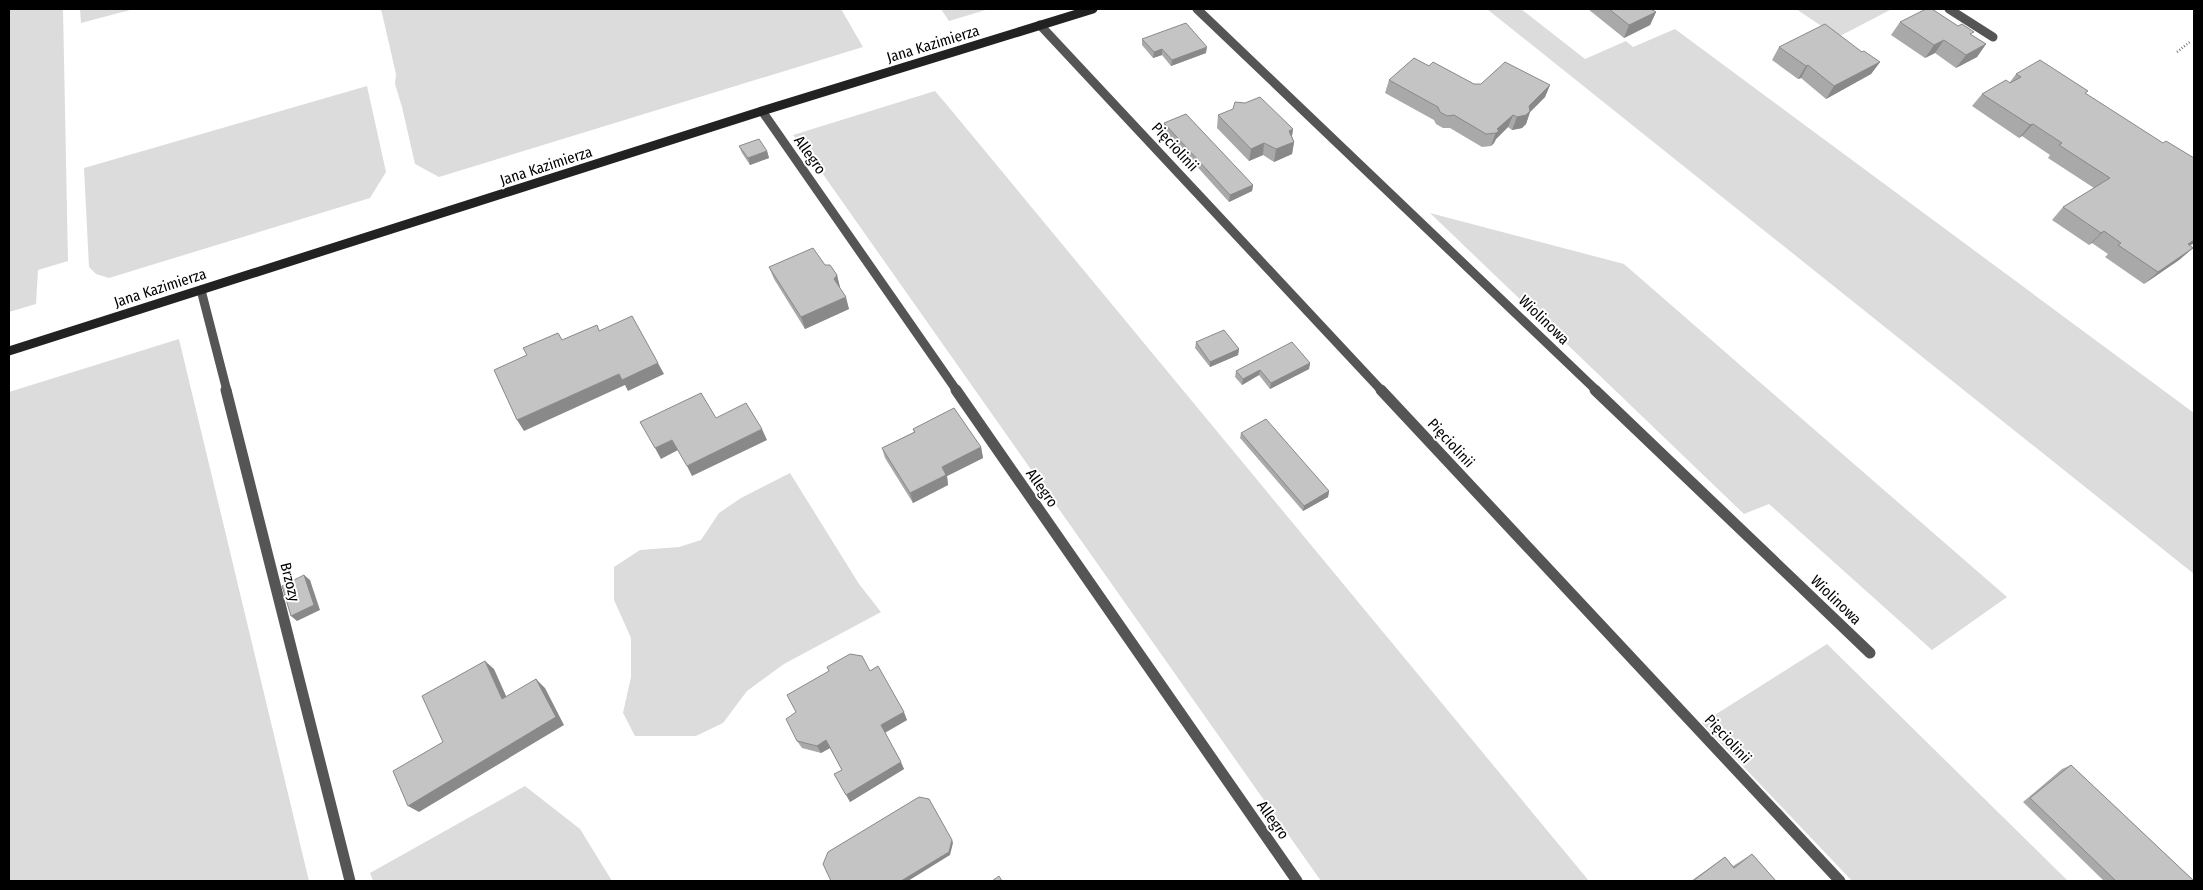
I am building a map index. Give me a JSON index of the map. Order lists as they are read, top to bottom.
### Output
{
  "streets": {
    "main road": ["Jana Kazimierza"],
    "street": [
      "Pięciolinii",
      "Allegro",
      "Wiolinowa",
      "Brzozy"
    ]
  },
  "crossings": [
    ["Jana Kazimierza", "Pięciolinii"],
    ["Jana Kazimierza", "Allegro"],
    ["Jana Kazimierza", "Brzozy"]
  ]
}
